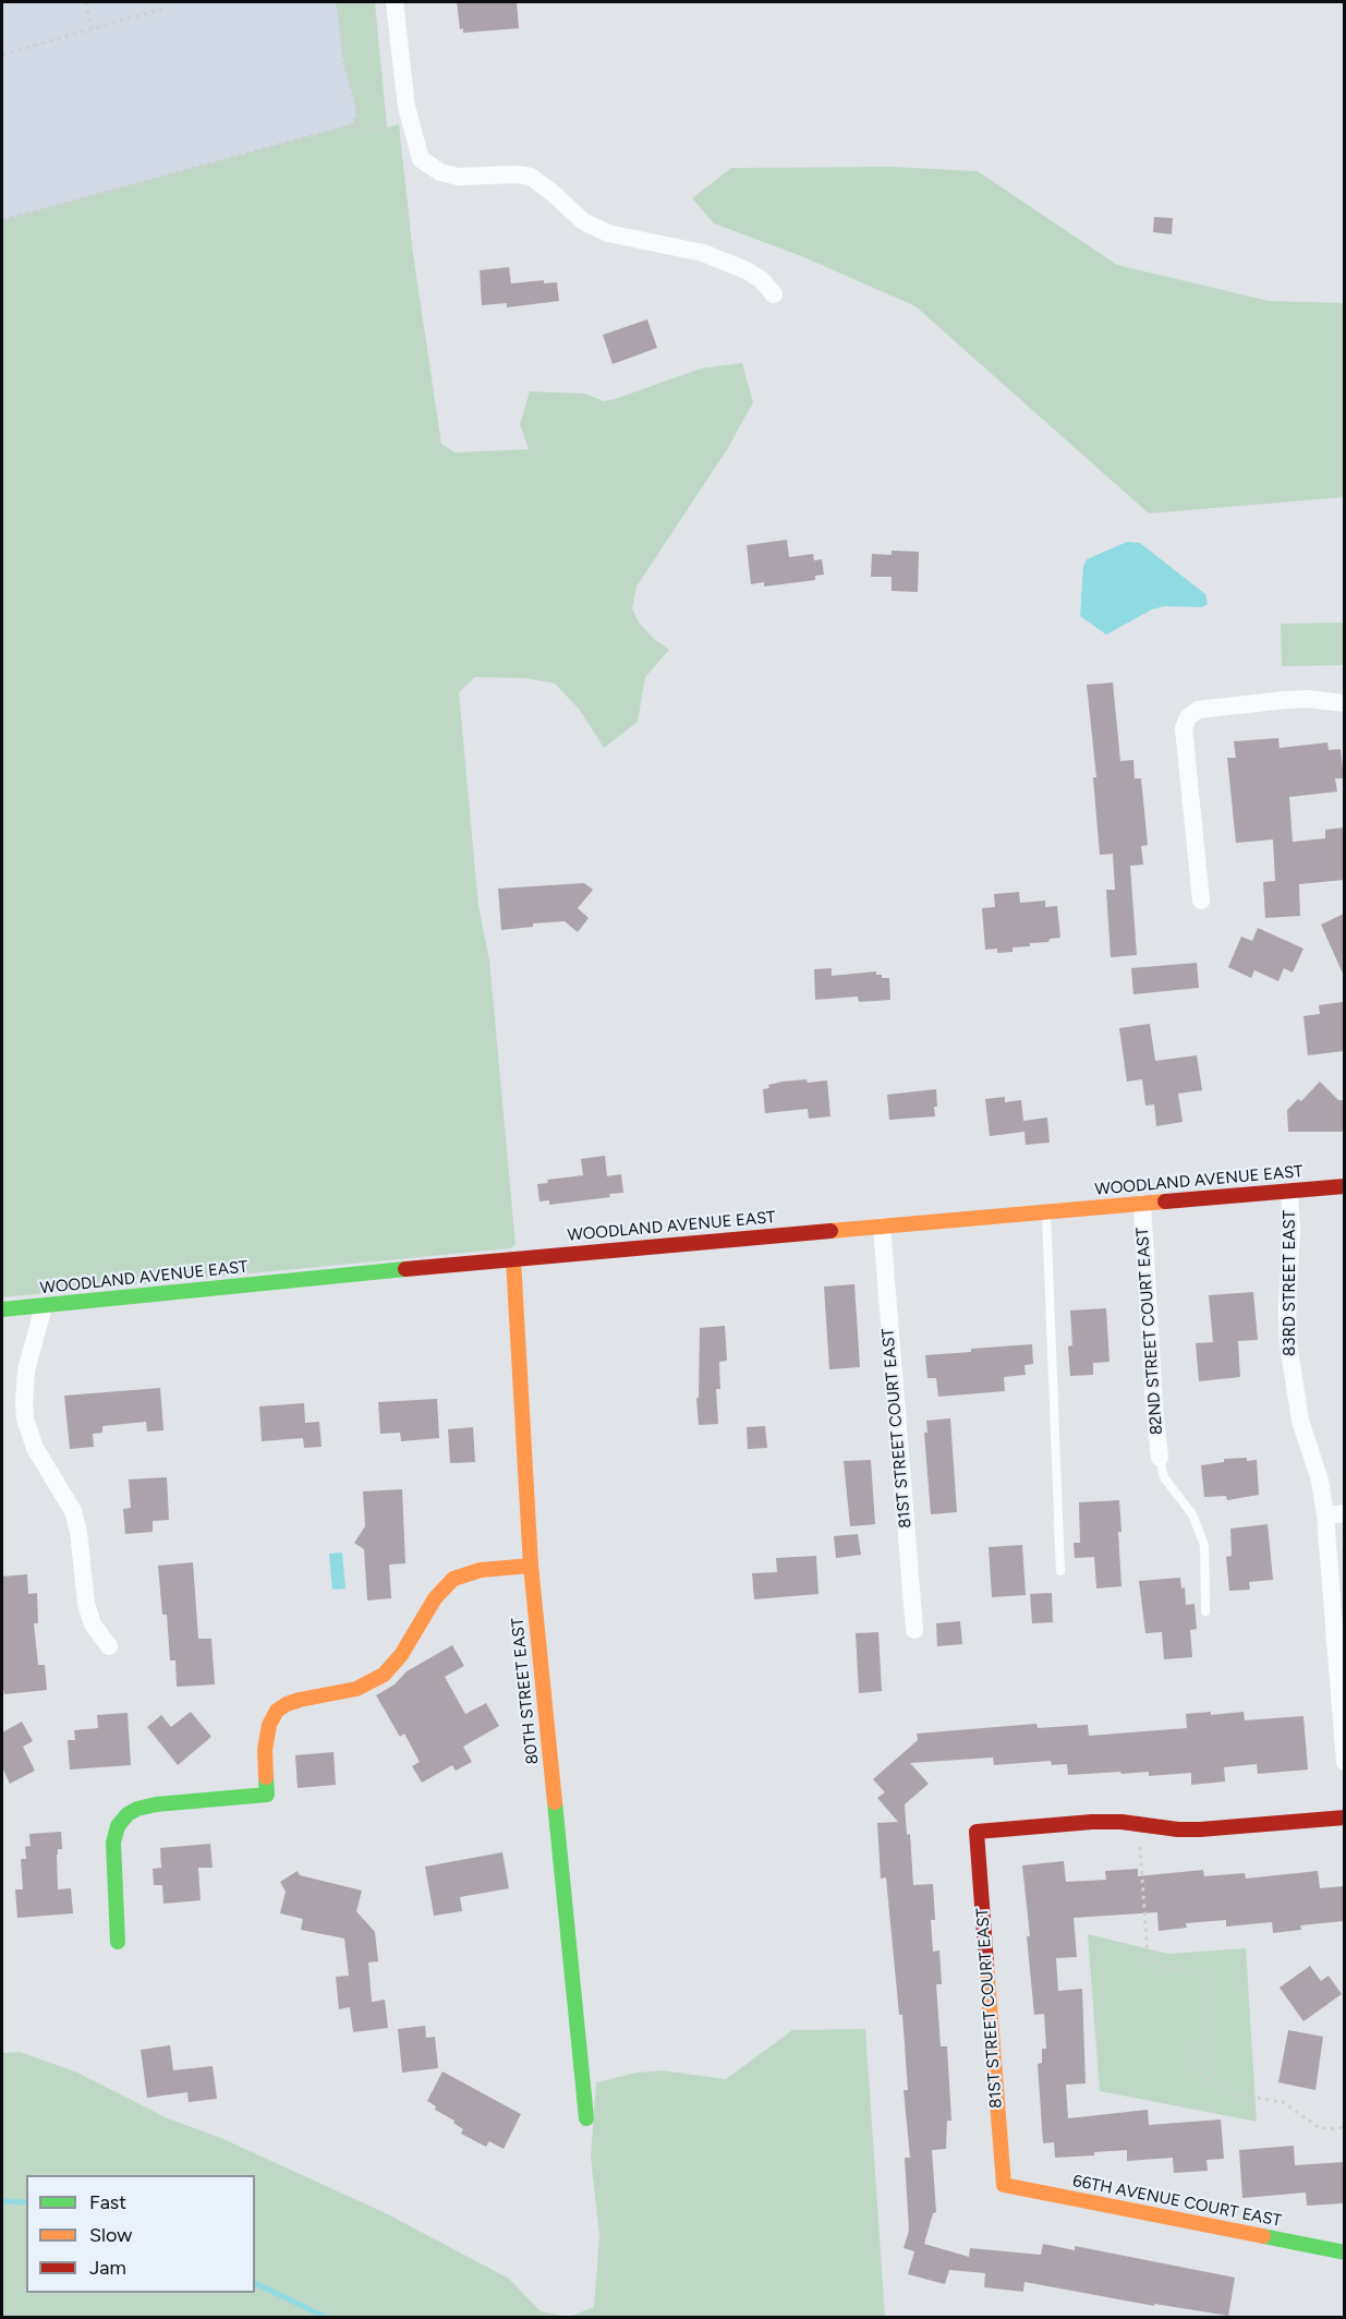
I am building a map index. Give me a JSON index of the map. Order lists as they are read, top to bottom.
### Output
{
  "streets": {
    "street": [
      "WOODLAND AVENUE EAST",
      "83RD STREET EAST",
      "82ND STREET COURT EAST",
      "81ST STREET COURT EAST",
      "80TH STREET EAST",
      "66TH AVENUE COURT EAST"
    ]
  },
  "crossings": [
    ["WOODLAND AVENUE EAST", "83RD STREET EAST"],
    ["WOODLAND AVENUE EAST", "82ND STREET COURT EAST"],
    ["WOODLAND AVENUE EAST", "81ST STREET COURT EAST"],
    ["WOODLAND AVENUE EAST", "80TH STREET EAST"],
    ["81ST STREET COURT EAST", "66TH AVENUE COURT EAST"]
  ],
  "legend": ["Fast", "Slow", "Jam"]
}
